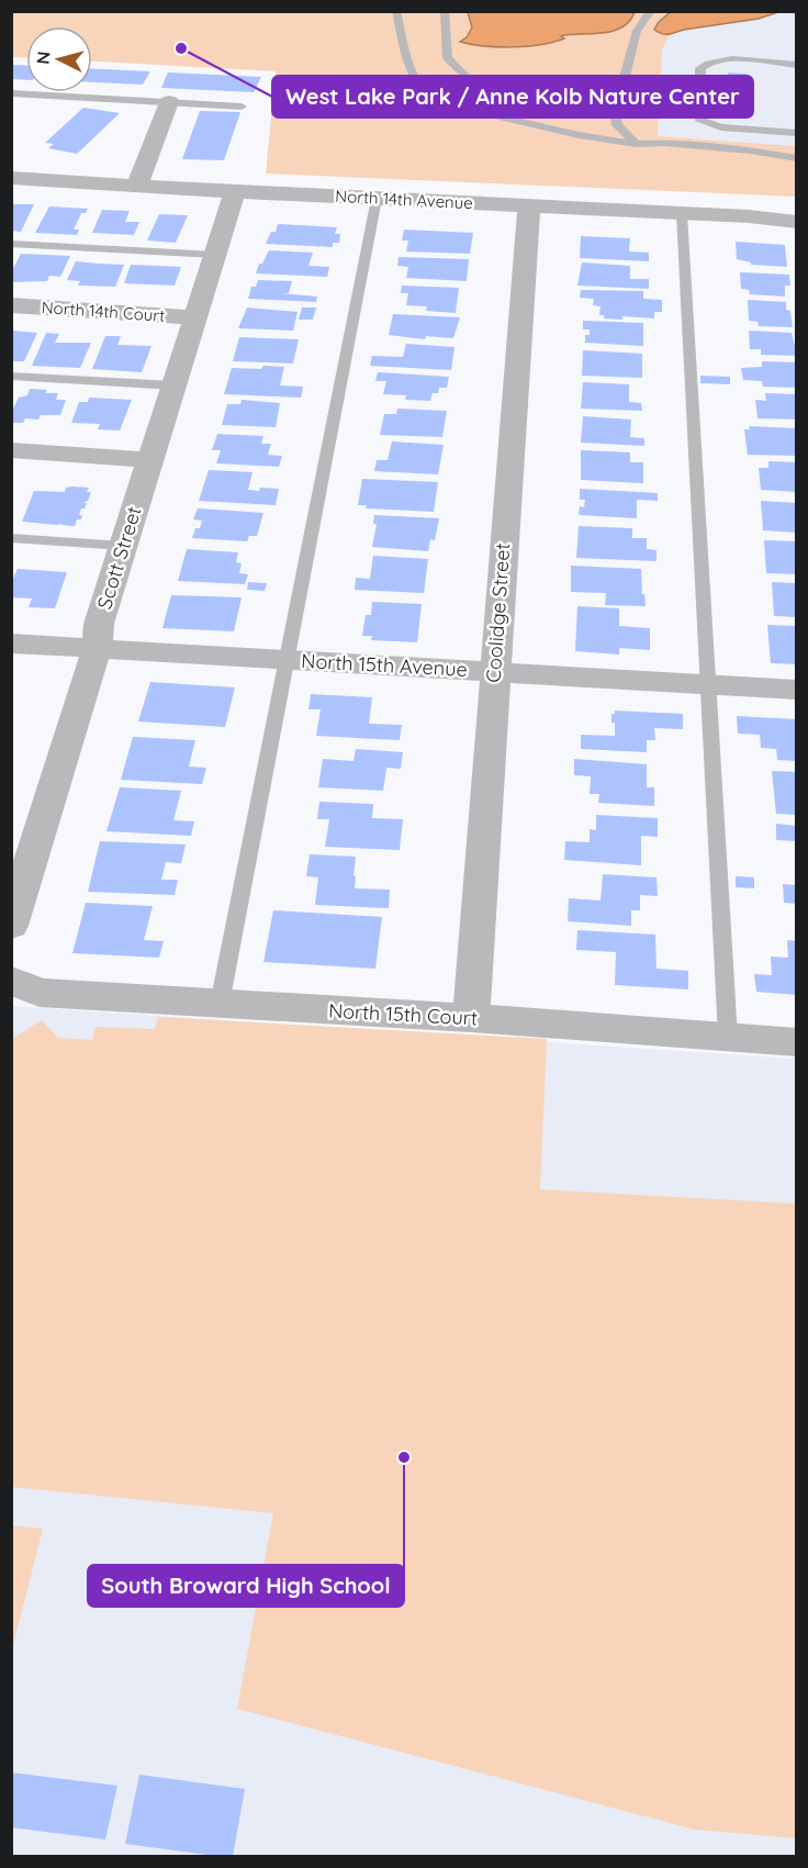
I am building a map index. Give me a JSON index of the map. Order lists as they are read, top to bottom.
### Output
{
  "streets": {
    "street": [
      "North 14th Avenue",
      "North 14th Court",
      "Scott Street",
      "Coolidge Street",
      "North 15th Avenue",
      "North 15th Court"
    ]
  },
  "crossings": [
    ["North 14th Avenue", "Scott Street"],
    ["North 14th Avenue", "Coolidge Street"],
    ["North 14th Court", "Scott Street"],
    ["Scott Street", "North 15th Avenue"],
    ["Coolidge Street", "North 15th Avenue"],
    ["Coolidge Street", "North 15th Court"]
  ],
  "places": ["West Lake Park / Anne Kolb Nature Center", "South Broward High School"],
  "north": "left"
}
